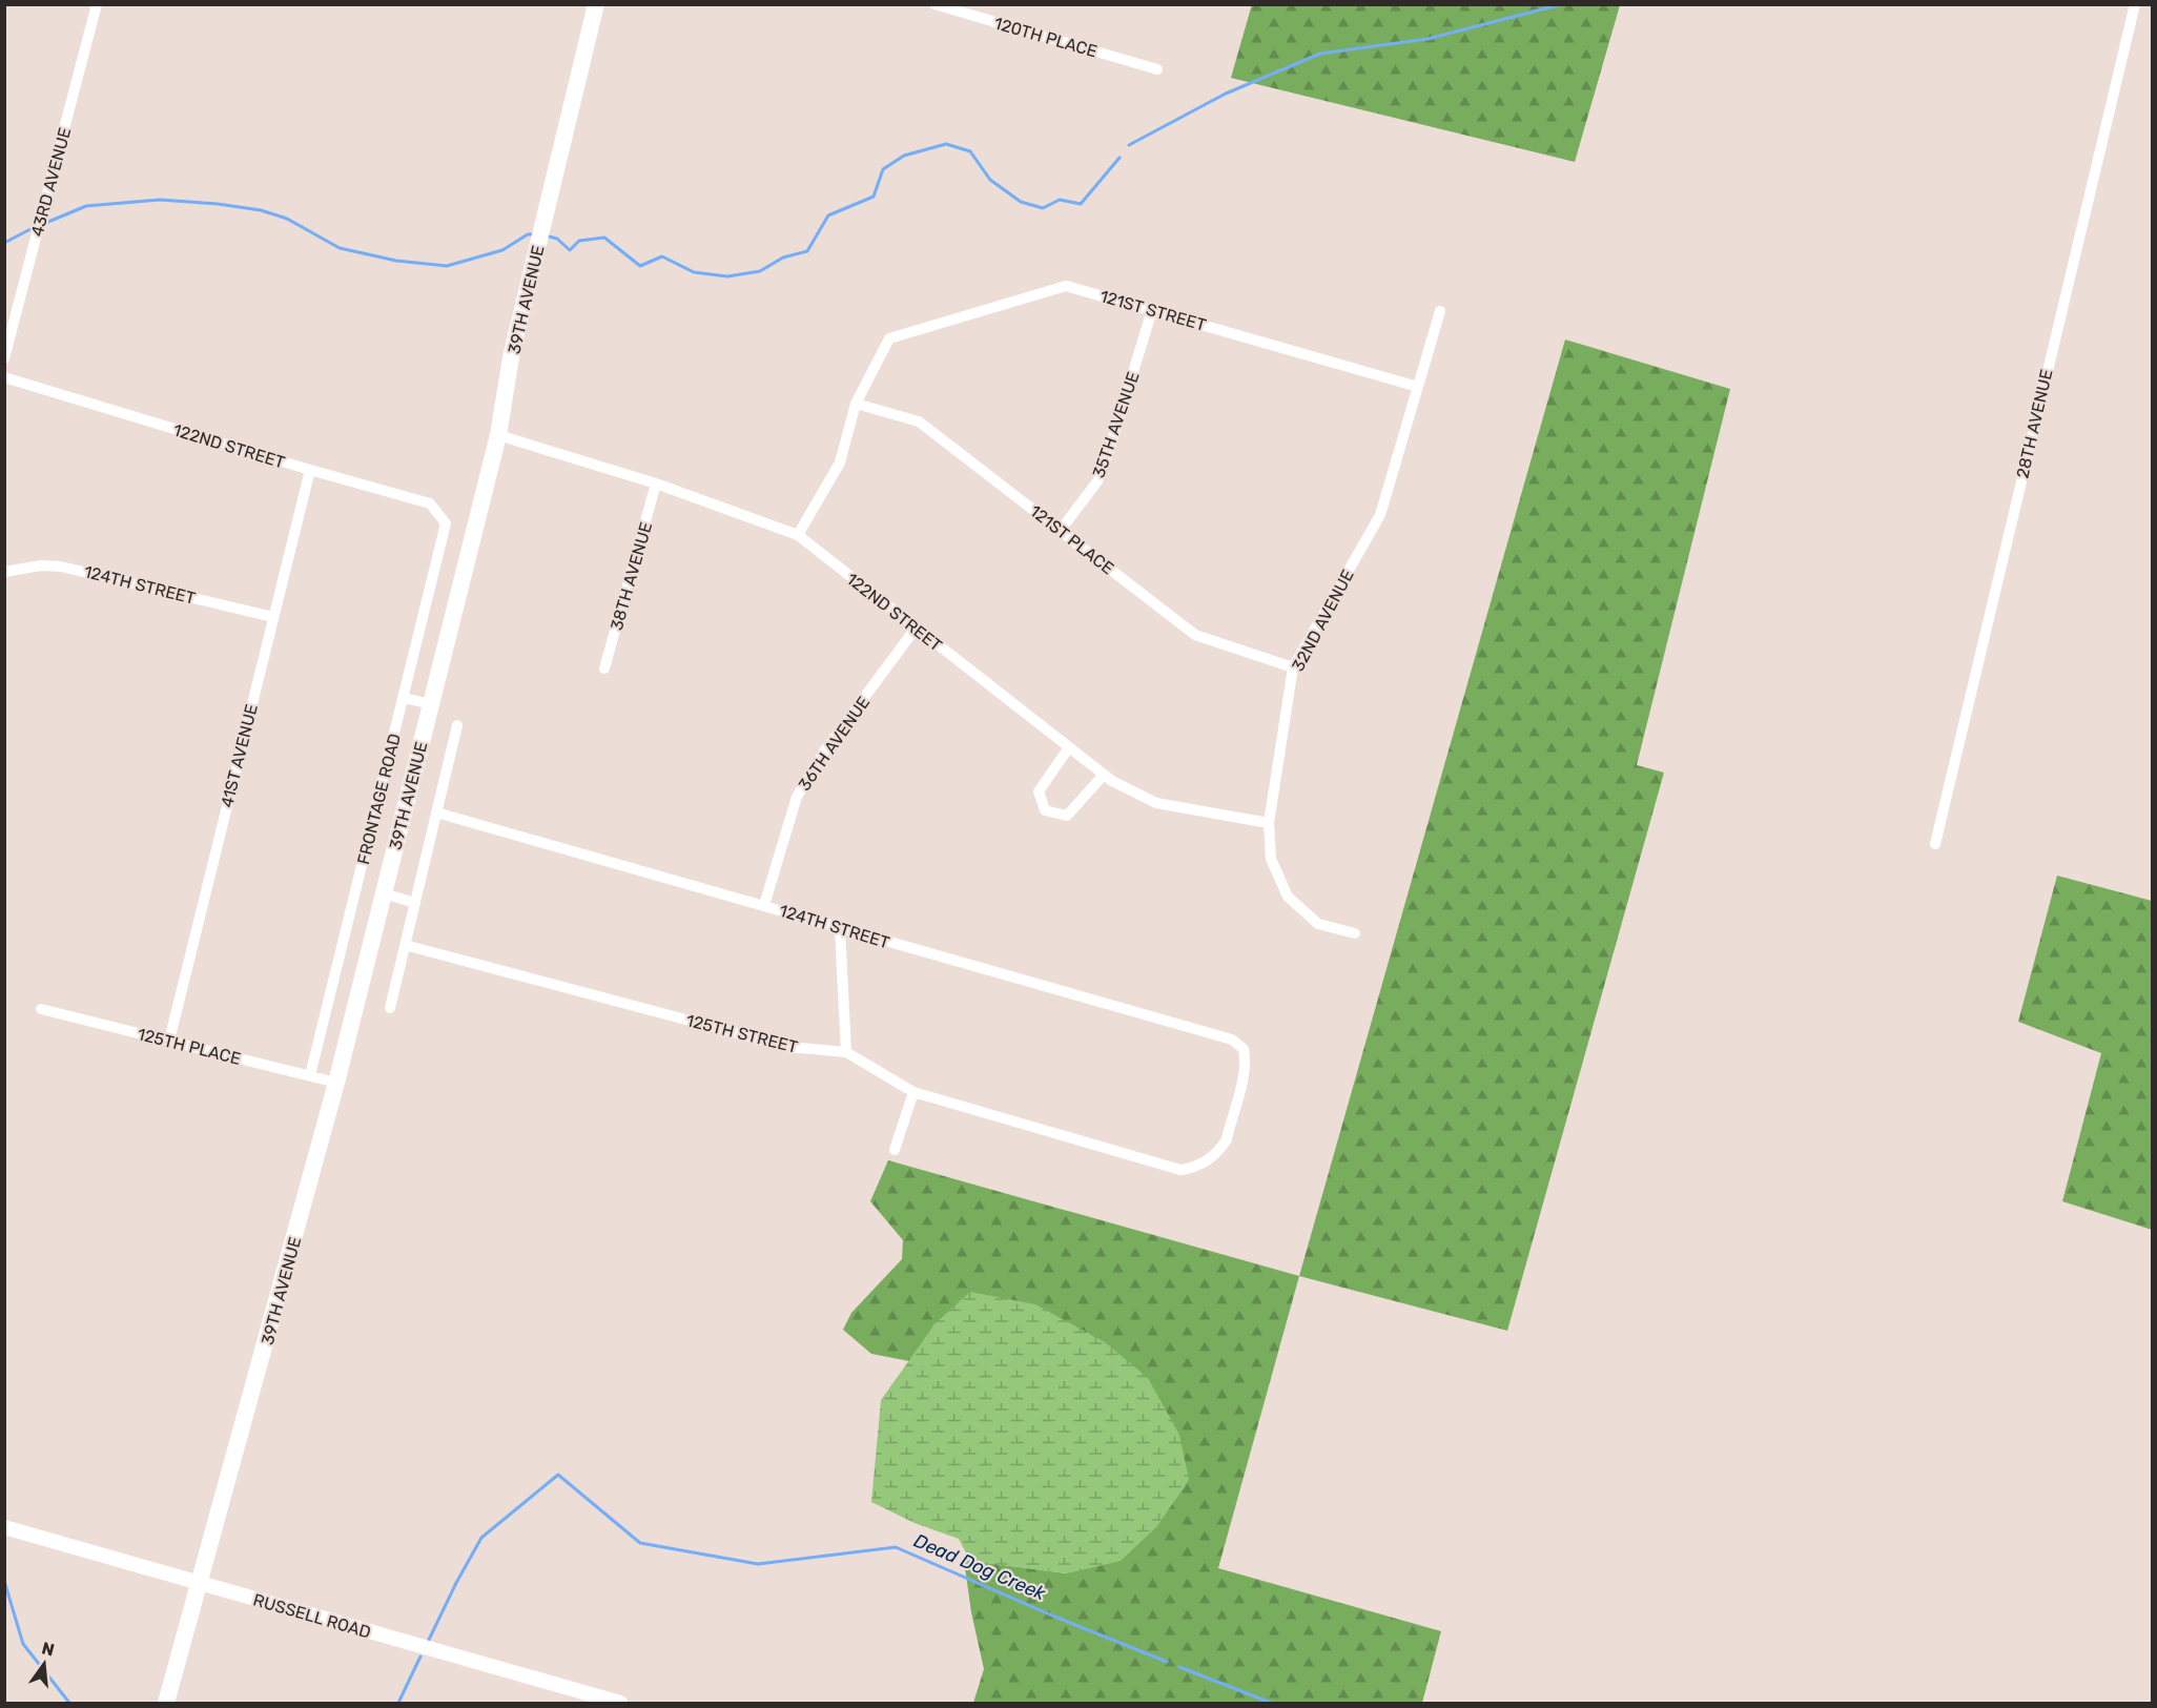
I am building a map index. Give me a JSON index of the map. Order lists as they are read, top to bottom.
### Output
{
  "streets": {
    "main road": ["39TH AVENUE"],
    "street": [
      "120TH PLACE",
      "43RD AVENUE",
      "121ST STREET",
      "28TH AVENUE",
      "35TH AVENUE",
      "122ND STREET",
      "121ST PLACE",
      "38TH AVENUE",
      "124TH STREET",
      "32ND AVENUE",
      "36TH AVENUE",
      "41ST AVENUE",
      "FRONTAGE ROAD",
      "125TH STREET",
      "125TH PLACE",
      "RUSSELL ROAD"
    ]
  },
  "crossings": [
    ["39TH AVENUE", "122ND STREET"],
    ["39TH AVENUE", "124TH STREET"],
    ["39TH AVENUE", "125TH STREET"],
    ["39TH AVENUE", "125TH PLACE"],
    ["39TH AVENUE", "RUSSELL ROAD"],
    ["121ST STREET", "35TH AVENUE"],
    ["121ST STREET", "121ST PLACE"],
    ["121ST STREET", "32ND AVENUE"],
    ["35TH AVENUE", "121ST PLACE"],
    ["122ND STREET", "38TH AVENUE"],
    ["122ND STREET", "32ND AVENUE"],
    ["122ND STREET", "36TH AVENUE"],
    ["122ND STREET", "41ST AVENUE"],
    ["122ND STREET", "FRONTAGE ROAD"],
    ["121ST PLACE", "32ND AVENUE"],
    ["124TH STREET", "36TH AVENUE"],
    ["124TH STREET", "41ST AVENUE"],
    ["124TH STREET", "125TH STREET"],
    ["41ST AVENUE", "125TH PLACE"],
    ["FRONTAGE ROAD", "125TH PLACE"]
  ],
  "water": ["Dead Dog Creek"],
  "north": "top"
}
